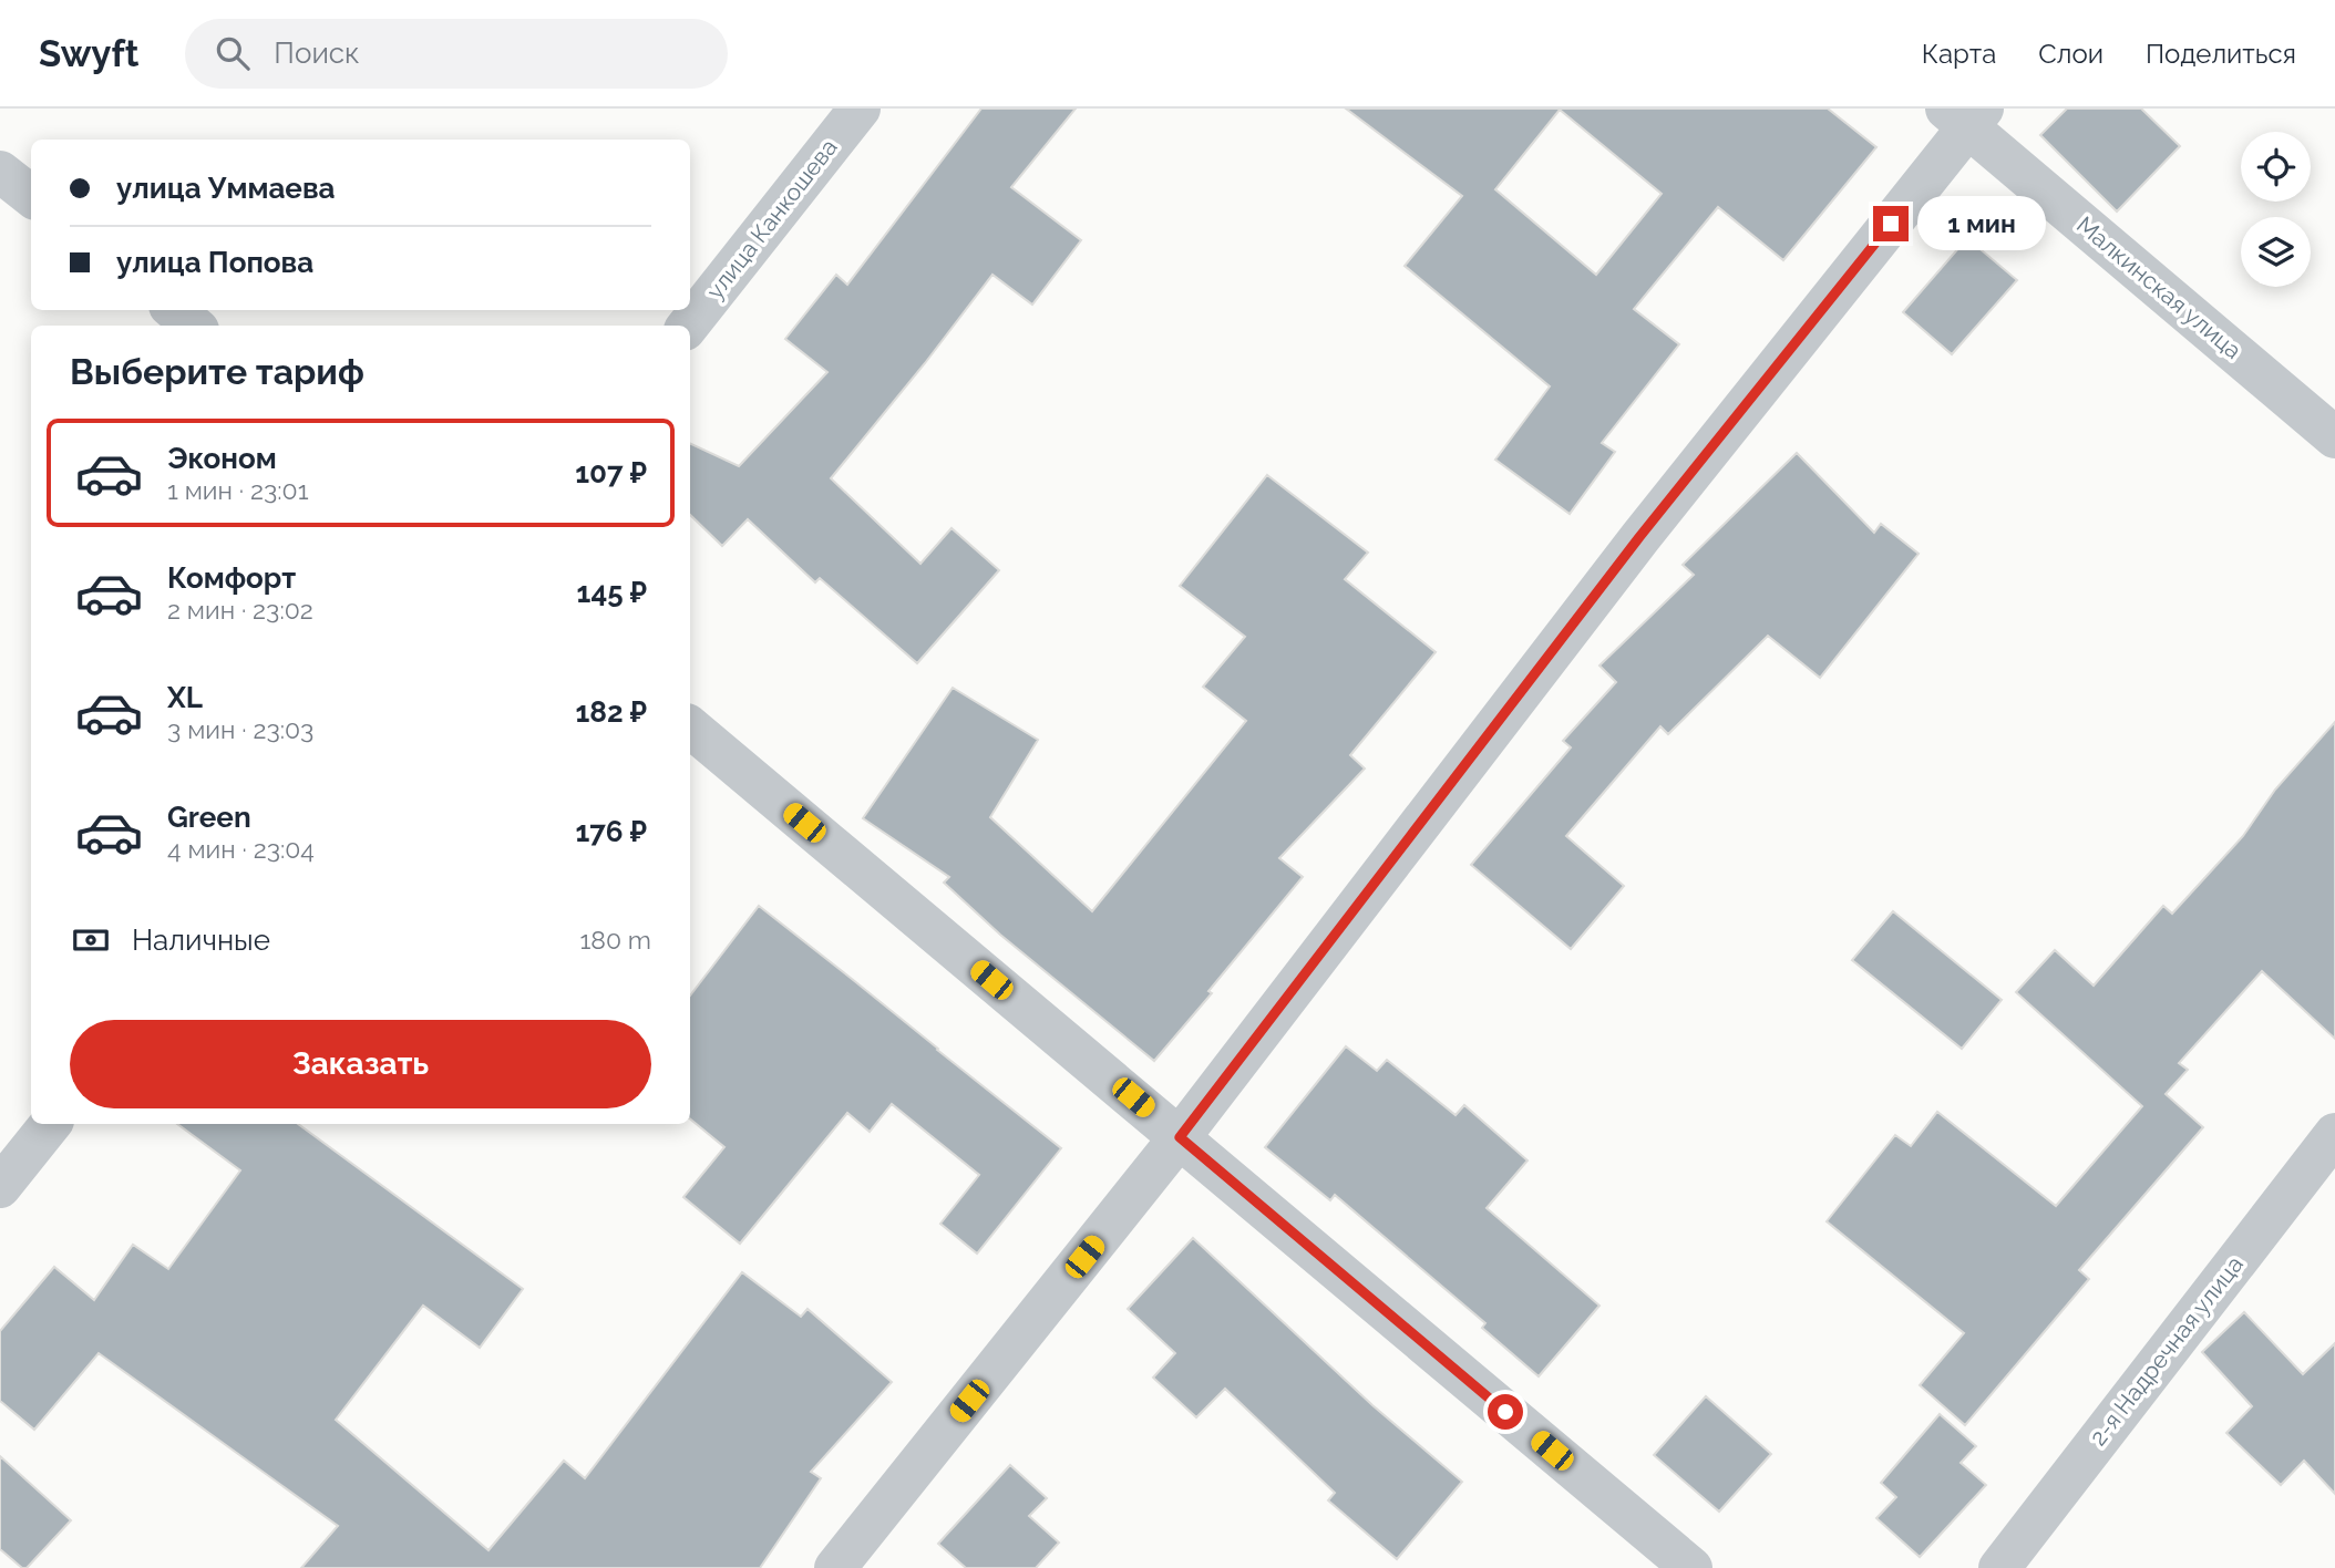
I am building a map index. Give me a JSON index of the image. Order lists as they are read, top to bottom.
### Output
{
  "streets": {
    "street": ["улица Канкошева", "Малкинская улица", "2-я Надречная улица"]
  },
  "page": {
    "header": "Swyft",
    "search": "Поиск",
    "nav": ["Карта", "Слои", "Поделиться"],
    "banner": ["улица Уммаева", "улица Попова"],
    "bubble": "1 мин",
    "heading": "Выберите тариф",
    "list": [
      {
        "name": "Эконом",
        "note": "1 мин · 23:01",
        "value": "107 ₽"
      },
      {
        "name": "Комфорт",
        "note": "2 мин · 23:02",
        "value": "145 ₽"
      },
      {
        "name": "XL",
        "note": "3 мин · 23:03",
        "value": "182 ₽"
      },
      {
        "name": "Green",
        "note": "4 мин · 23:04",
        "value": "176 ₽"
      }
    ],
    "pay": ["Наличные", "180 m"],
    "buttons": "Заказать"
  }
}
